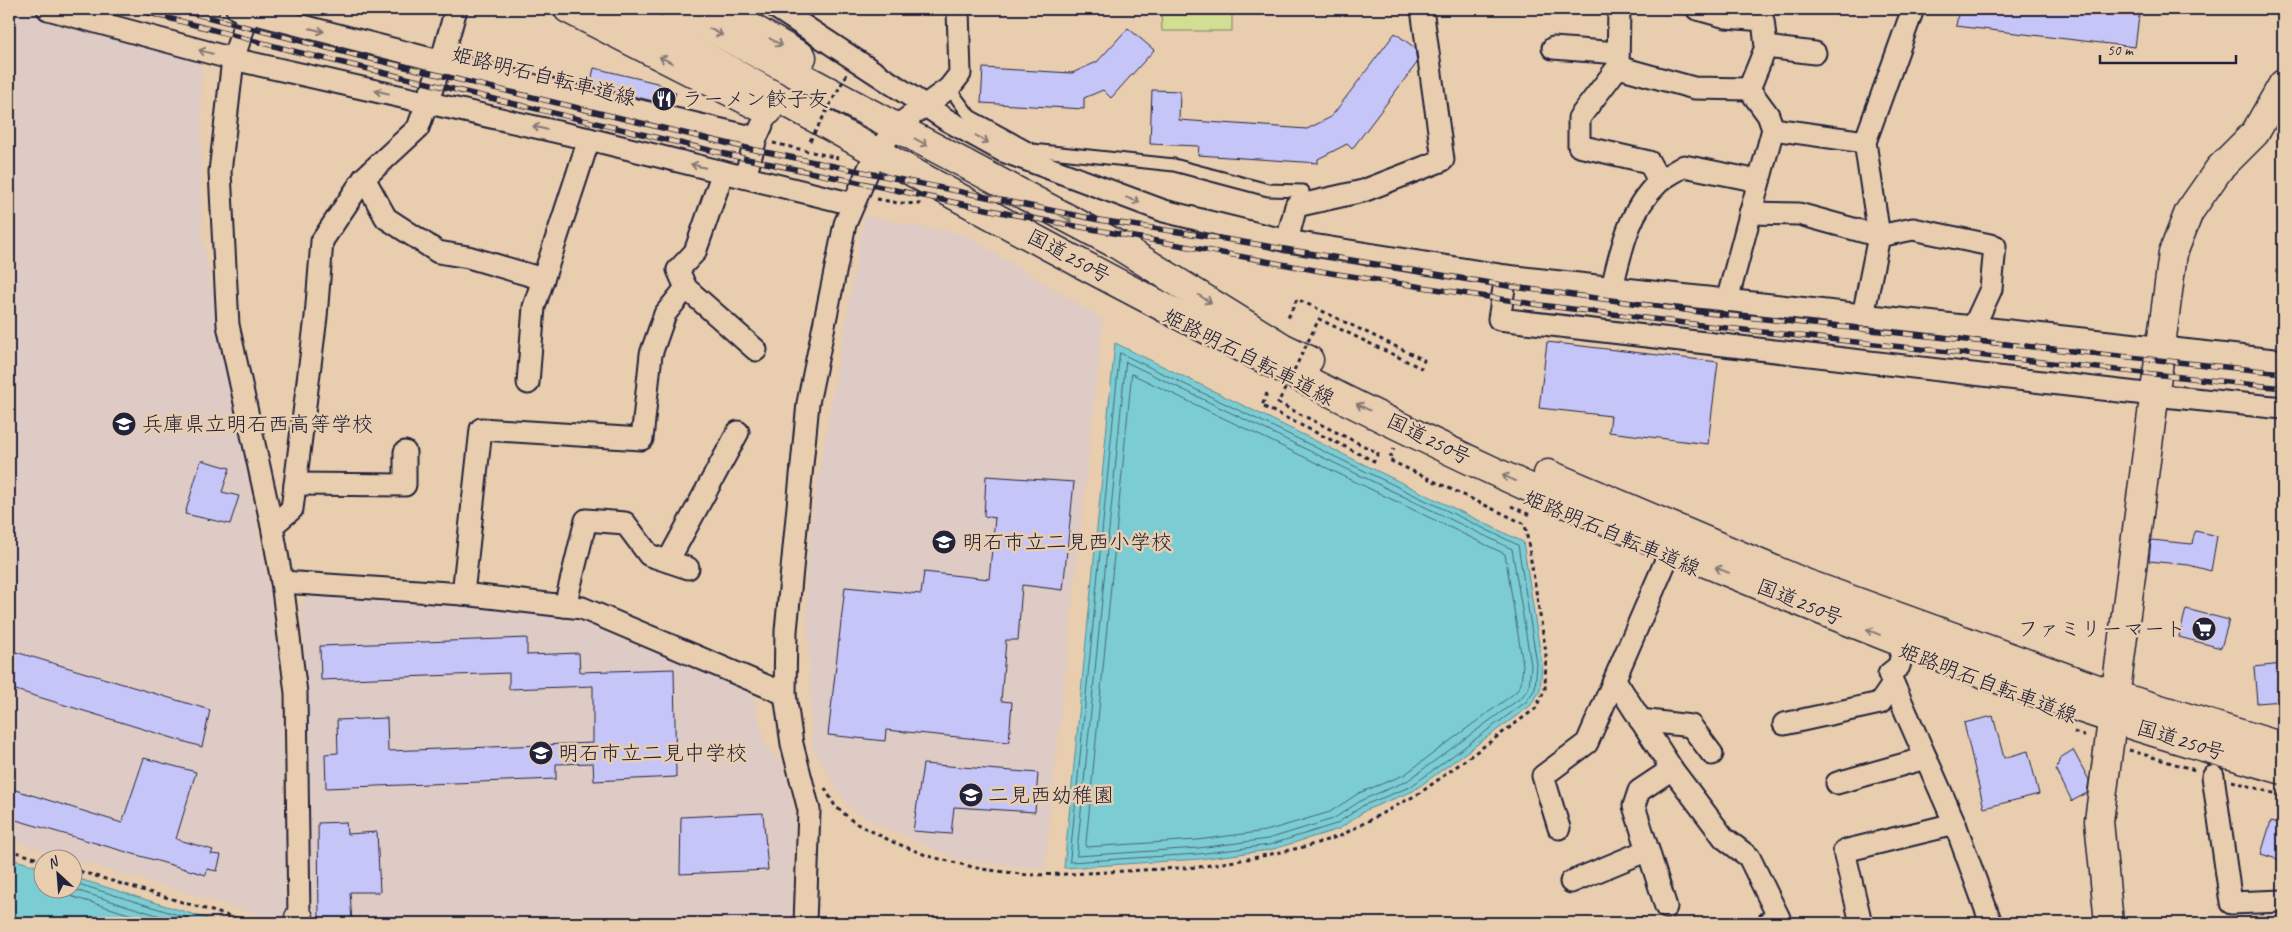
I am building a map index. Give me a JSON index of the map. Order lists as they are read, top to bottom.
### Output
{
  "streets": {
    "main road": ["国道250号"],
    "path": ["姫路明石自転車道線"]
  },
  "crossings": [
    ["姫路明石自転車道線", "国道250号"]
  ],
  "places": {
    "restaurant": ["ラーメン餃子友"],
    "school or university": [
      "兵庫県立明石西高等学校",
      "明石市立二見西小学校",
      "明石市立二見中学校",
      "二見西幼稚園"
    ],
    "supermarket": ["ファミリーマート"]
  },
  "scale_bar": "50 m",
  "north": "top left"
}
